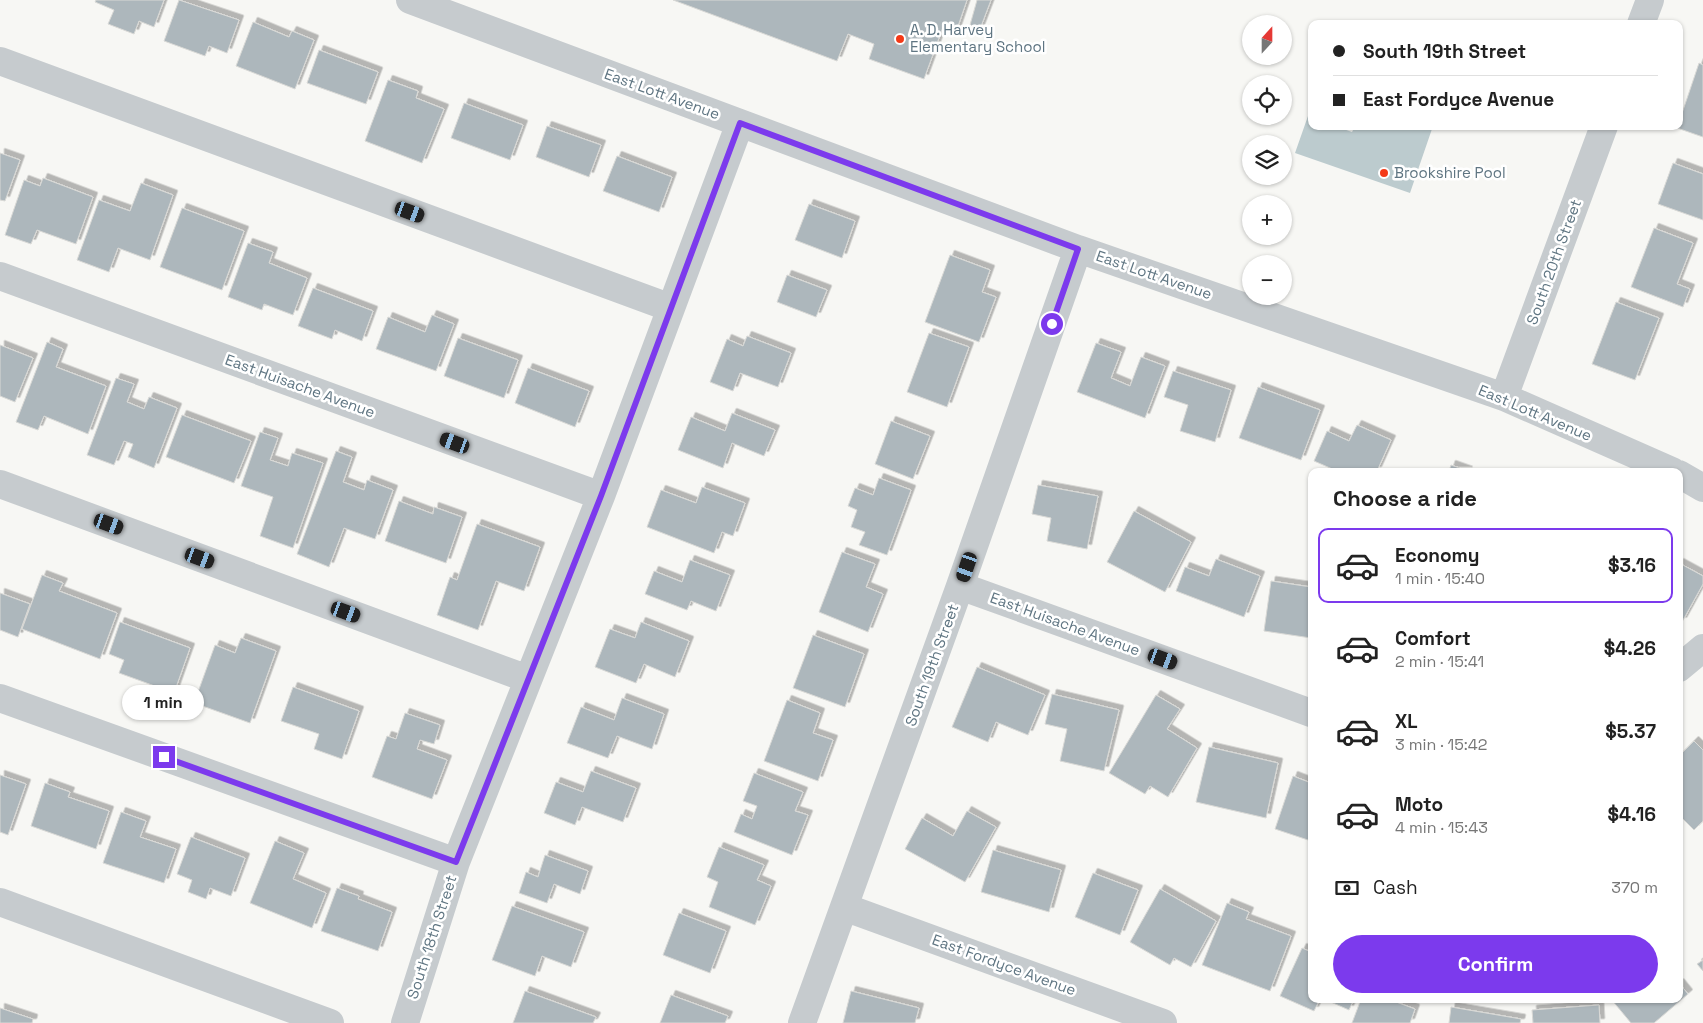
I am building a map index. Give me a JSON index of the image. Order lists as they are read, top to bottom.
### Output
{
  "streets": {
    "street": [
      "East Lott Avenue",
      "South 20th Street",
      "East Huisache Avenue",
      "South 19th Street",
      "South 18th Street",
      "East Fordyce Avenue"
    ]
  },
  "crossings": [
    ["East Lott Avenue", "South 20th Street"],
    ["East Lott Avenue", "South 19th Street"],
    ["East Lott Avenue", "South 18th Street"],
    ["East Huisache Avenue", "South 19th Street"],
    ["East Huisache Avenue", "South 18th Street"],
    ["South 19th Street", "East Fordyce Avenue"]
  ],
  "places": ["A. D. Harvey Elementary School", "Brookshire Pool"],
  "north": "top",
  "page": {
    "map_buttons": ["+", "−"],
    "banner": ["South 19th Street", "East Fordyce Avenue"],
    "heading": "Choose a ride",
    "list": [
      {
        "name": "Economy",
        "note": "1 min · 15:40",
        "value": "$3.16"
      },
      {
        "name": "Comfort",
        "note": "2 min · 15:41",
        "value": "$4.26"
      },
      {
        "name": "XL",
        "note": "3 min · 15:42",
        "value": "$5.37"
      },
      {
        "name": "Moto",
        "note": "4 min · 15:43",
        "value": "$4.16"
      }
    ],
    "bubble": "1 min",
    "pay": ["Cash", "370 m"],
    "buttons": "Confirm"
  }
}
